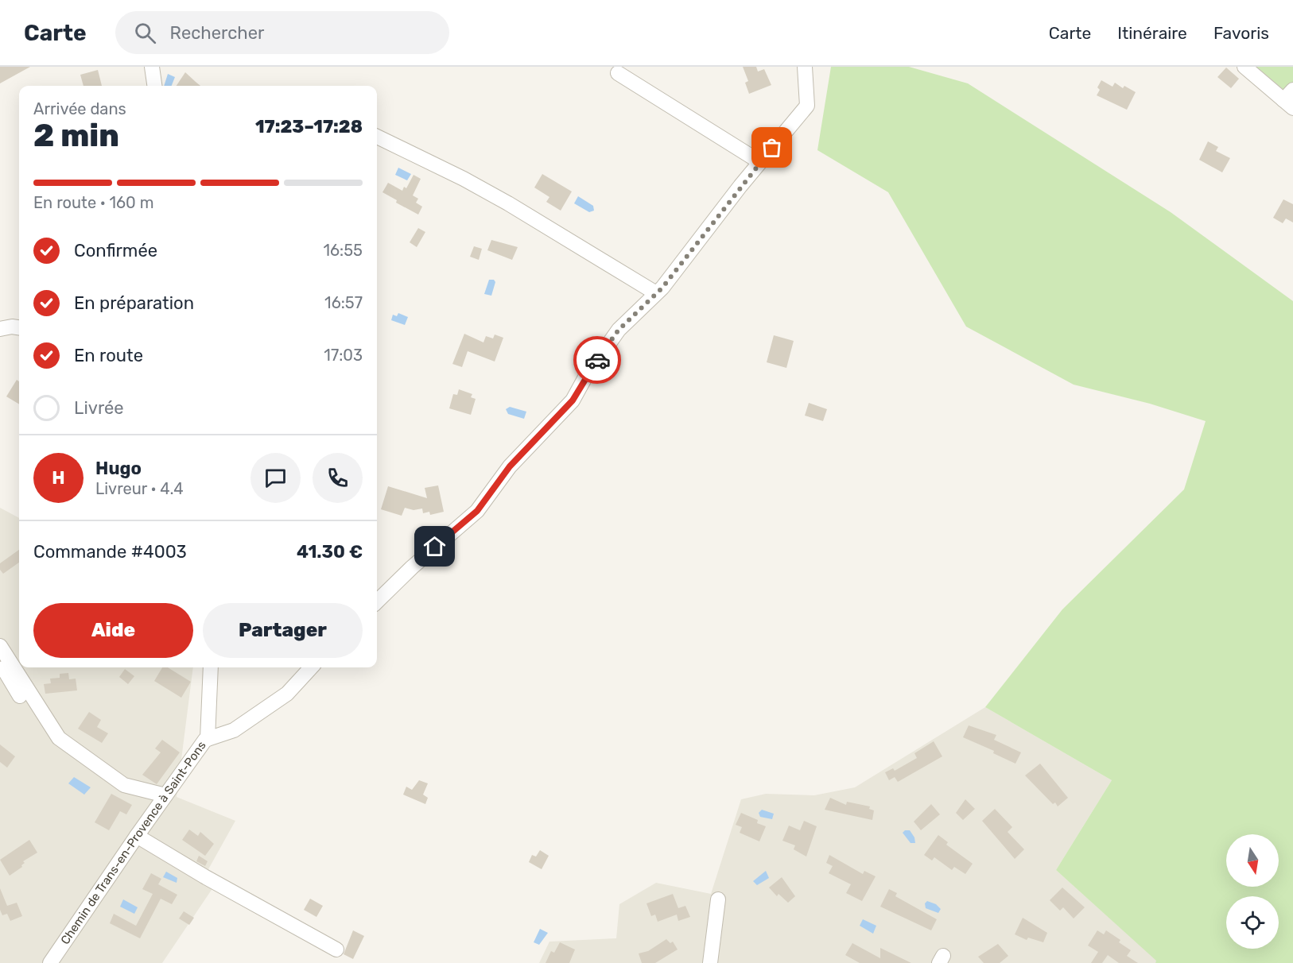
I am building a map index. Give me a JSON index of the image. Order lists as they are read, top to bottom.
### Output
{
  "streets": {
    "street": ["Chemin de Trans-en-Provence à Saint-Pons"]
  },
  "north": "bottom",
  "page": {
    "header": "Carte",
    "search": "Rechercher",
    "nav": ["Carte", "Itinéraire", "Favoris"],
    "heading": ["2 min", "Arrivée dans", "17:23–17:28"],
    "panel": [
      "Hugo",
      "Livreur · 4.4",
      "Commande #4003",
      "41.30 €"
    ],
    "bar": "En route · 160 m",
    "list": [
      ["Confirmée", "16:55"],
      ["En préparation", "16:57"],
      ["En route", "17:03"],
      "Livrée"
    ],
    "round": "H",
    "buttons": ["Aide", "Partager"]
  }
}
